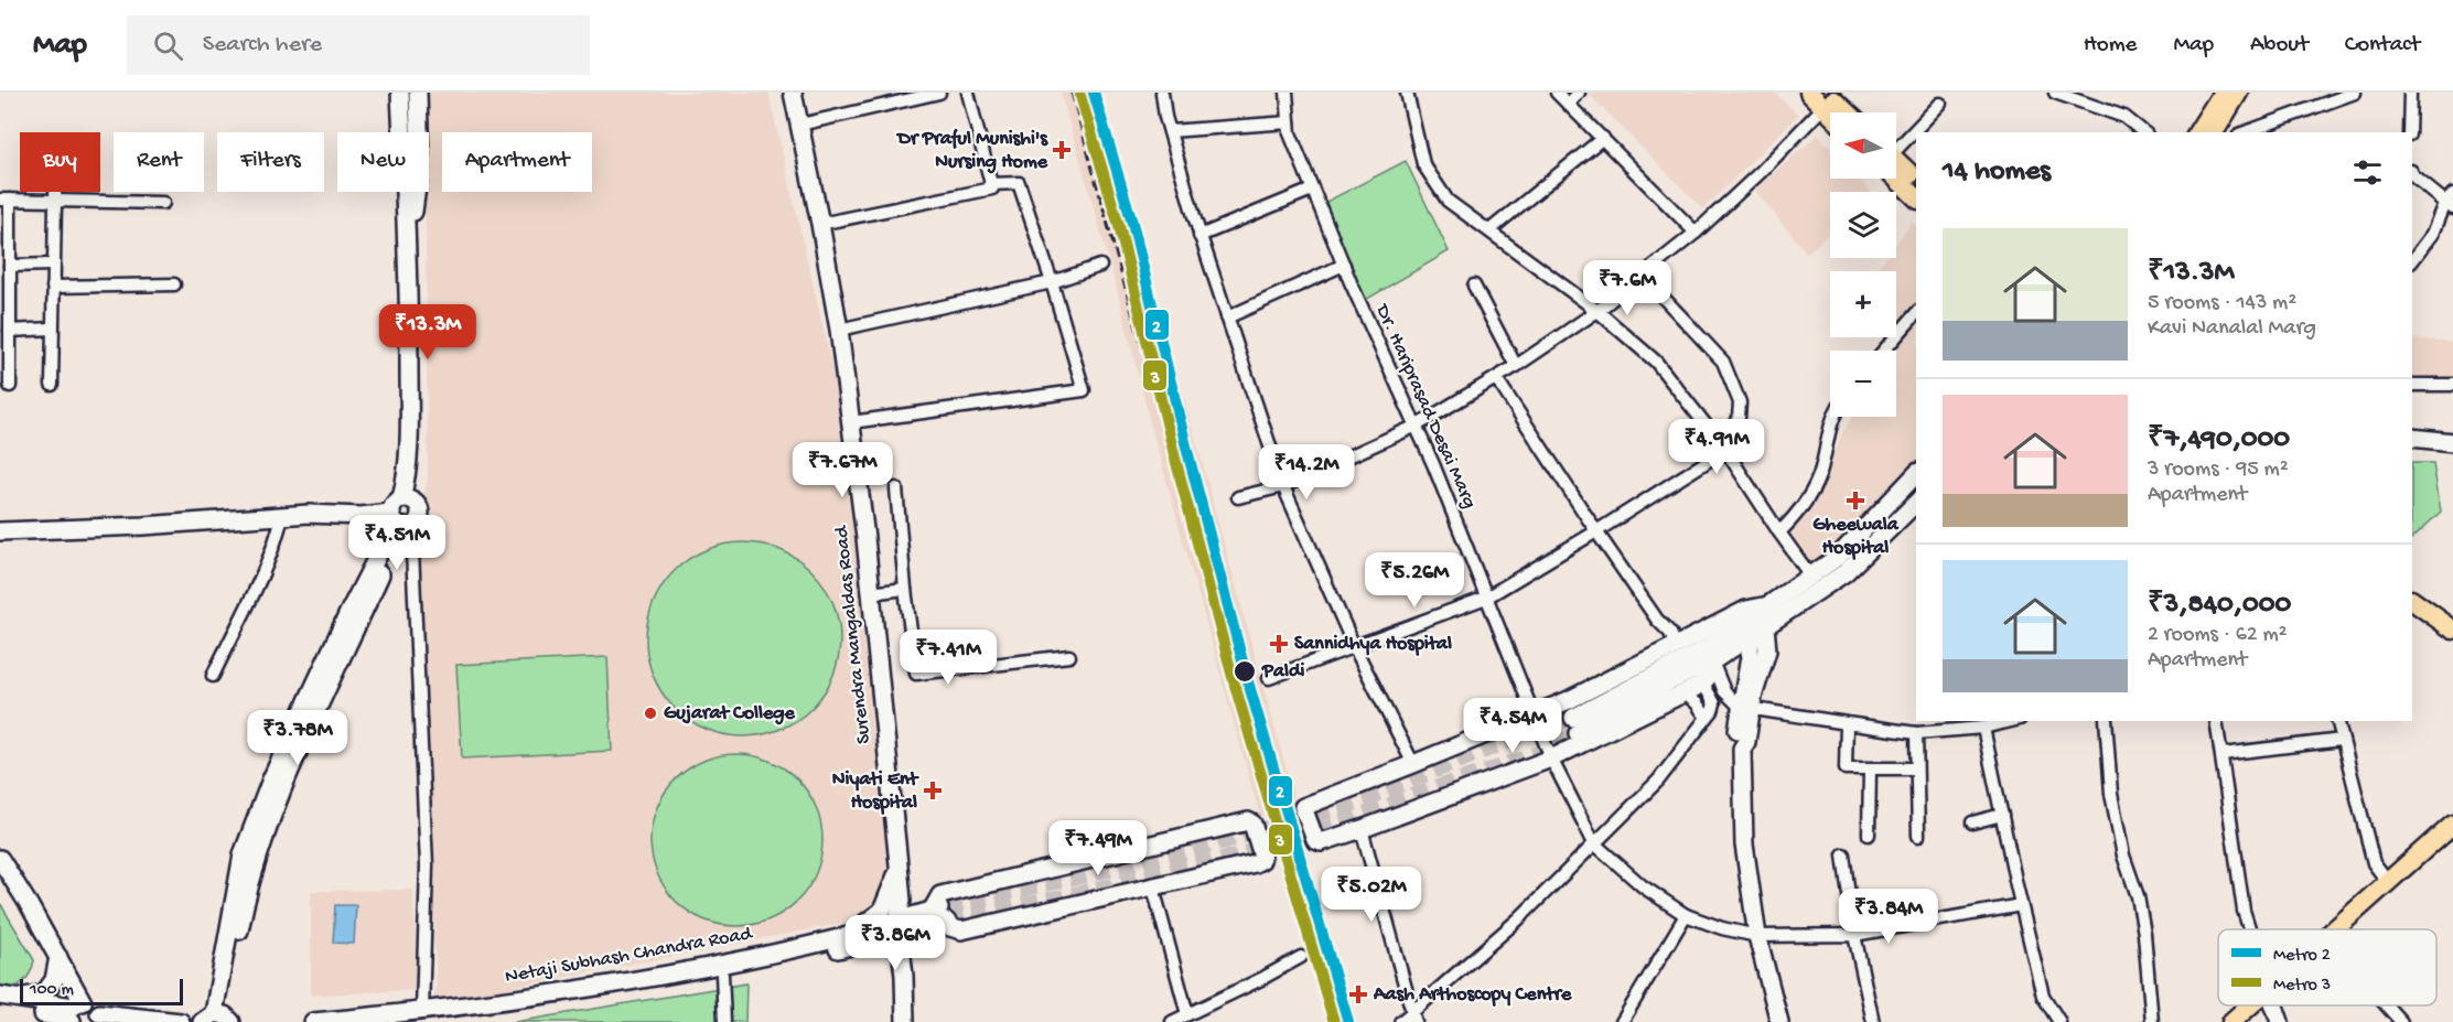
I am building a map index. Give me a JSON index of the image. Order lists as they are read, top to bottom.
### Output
{
  "streets": {
    "main road": ["Surendra Mangaldas Road", "Netaji Subhash Chandra Road"],
    "street": ["Dr. Hariprasad Desai Marg"]
  },
  "crossings": [
    ["Surendra Mangaldas Road", "Netaji Subhash Chandra Road"]
  ],
  "places": {
    "health": [
      "Dr Praful Munishi's Nursing Home",
      "Gheewala Hospital",
      "Sannidhya Hospital",
      "Niyati Ent Hospital",
      "Aash Arthoscopy Centre"
    ],
    "other": ["Paldi", "Gujarat College"]
  },
  "lines": ["metro line 2", "metro line 3"],
  "legend": ["Metro 2", "Metro 3"],
  "scale_bar": "100 m",
  "north": "left",
  "page": {
    "header": "Map",
    "search": "Search here",
    "nav": [
      "Home",
      "Map",
      "About",
      "Contact"
    ],
    "map_buttons": ["+", "−"],
    "chip": [
      "Buy",
      "Rent",
      "Filters",
      "New",
      "Apartment"
    ],
    "heading": "14 homes",
    "list": [
      {
        "name": "₹13.3M",
        "note": "5 rooms · 143 m² · Kavi Nanalal Marg"
      },
      {
        "name": "₹7,490,000",
        "note": "3 rooms · 95 m² · Apartment"
      },
      {
        "name": "₹3,840,000",
        "note": "2 rooms · 62 m² · Apartment"
      }
    ],
    "price": [
      "₹7.6M",
      "₹13.3M",
      "₹4.91M",
      "₹7.67M",
      "₹14.2M",
      "₹4.51M",
      "₹5.26M",
      "₹7.41M",
      "₹4.54M",
      "₹3.78M",
      "₹7.49M",
      "₹5.02M",
      "₹3.84M",
      "₹3.86M"
    ],
    "scale": "100 m"
  }
}
